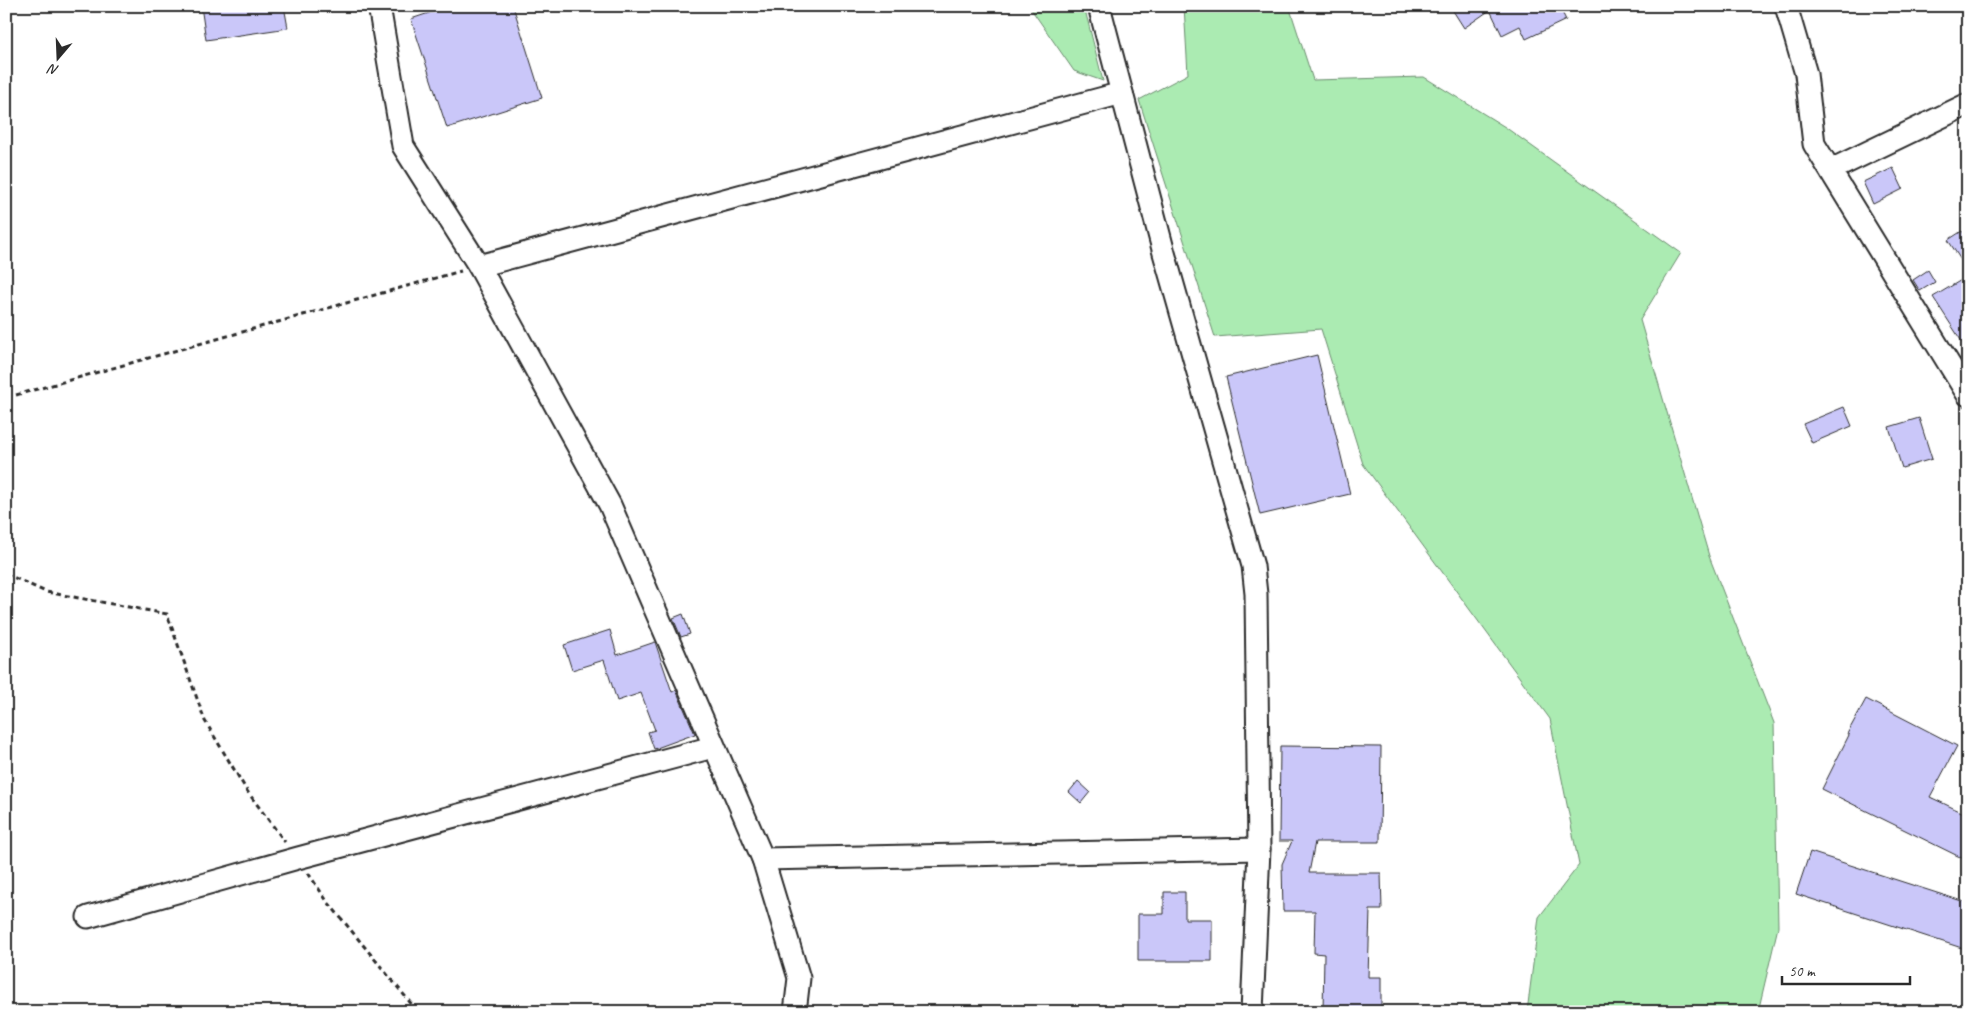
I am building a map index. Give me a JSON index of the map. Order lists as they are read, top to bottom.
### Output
{
  "scale_bar": "50 m",
  "north": "bottom"
}
